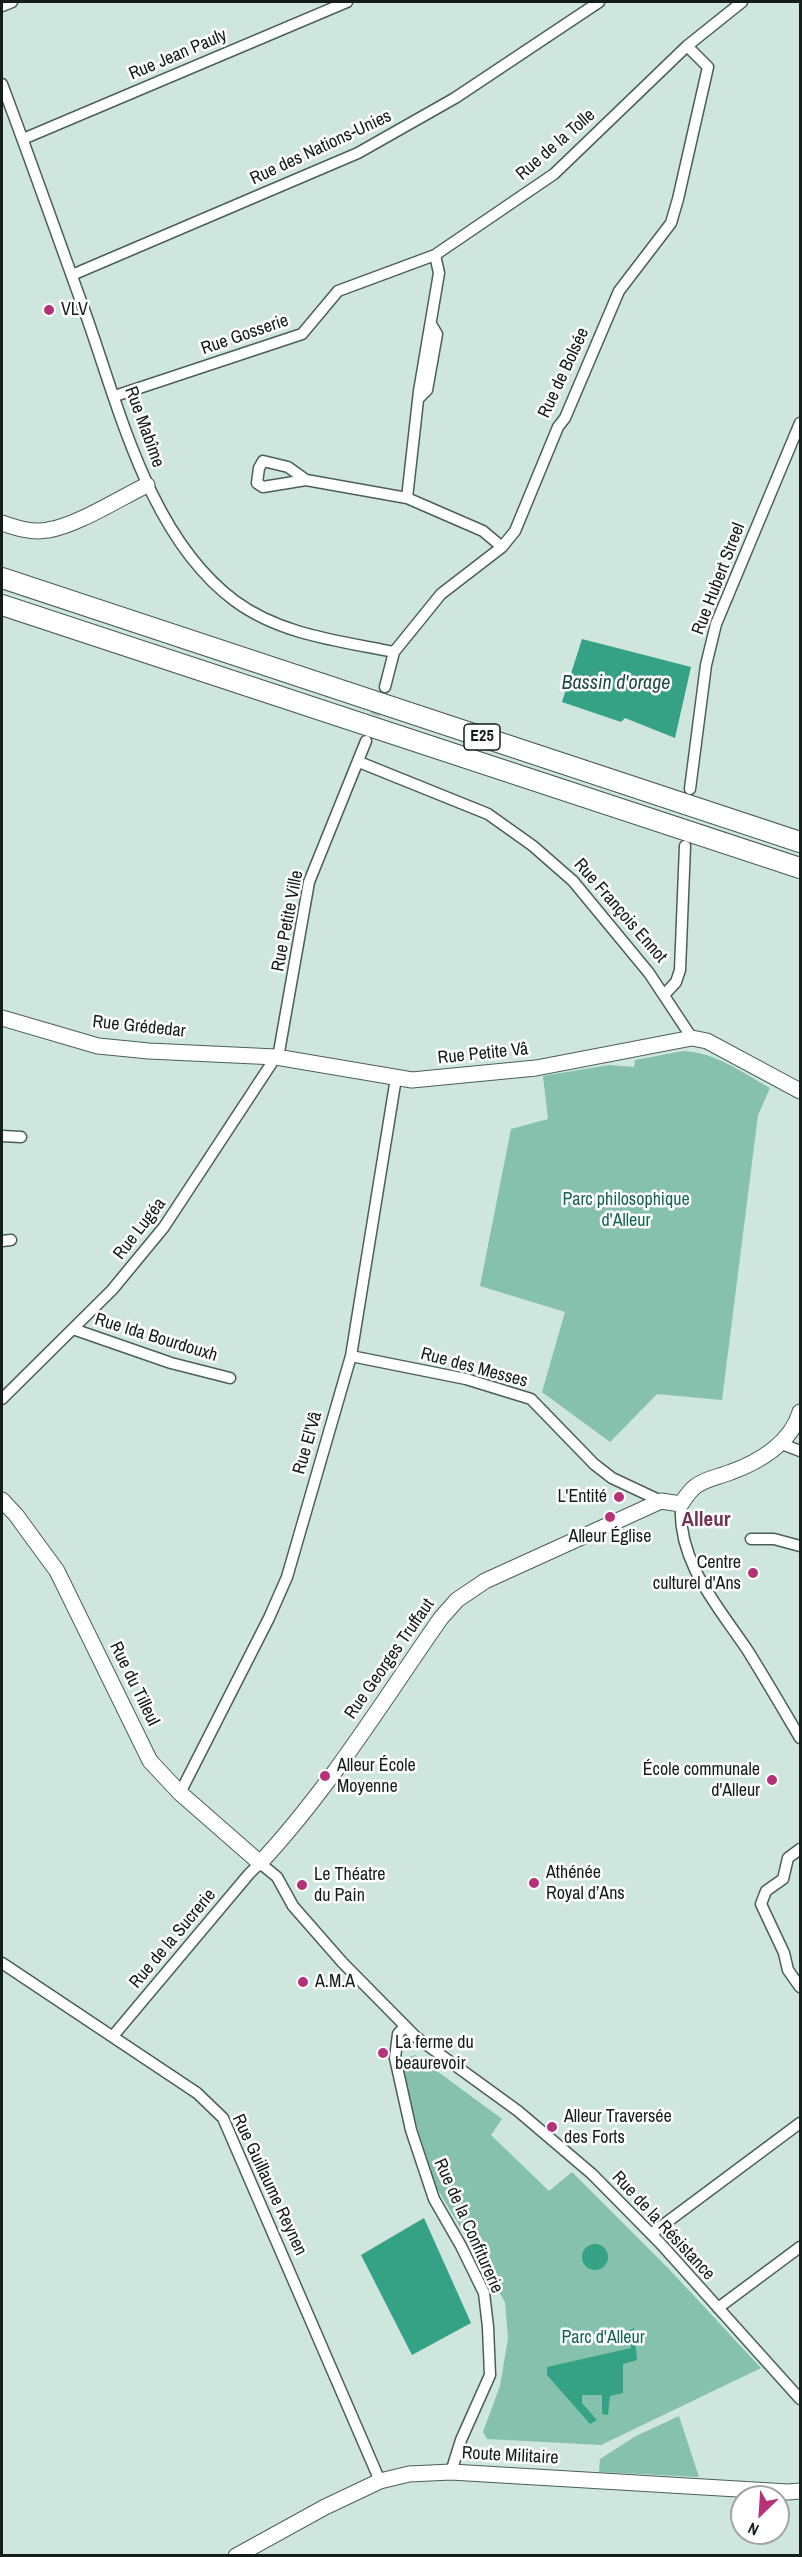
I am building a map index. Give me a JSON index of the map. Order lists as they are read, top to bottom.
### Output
{
  "streets": {
    "highway": ["E25"],
    "street": [
      "Rue Jean Pauly",
      "Rue de la Tolle",
      "Rue des Nations-Unies",
      "Rue Gosserie",
      "Rue de Bolsée",
      "Rue Mabîme",
      "Rue Hubert Streel",
      "Rue François Ennot",
      "Rue Petite Ville",
      "Rue Grédedar",
      "Rue Petite Vâ",
      "Rue Lugéa",
      "Rue Ida Bourdouxh",
      "Rue des Messes",
      "Rue El'Vâ",
      "Rue Georges Truffaut",
      "Rue du Tilleul",
      "Rue de la Sucrerie",
      "Rue Guillaume Reynen",
      "Rue de la Confiturerie",
      "Rue de la Résistance",
      "Route Militaire"
    ]
  },
  "crossings": [
    ["Rue Jean Pauly", "Rue Mabîme"],
    ["Rue de la Tolle", "Rue Gosserie"],
    ["Rue de la Tolle", "Rue de Bolsée"],
    ["Rue des Nations-Unies", "Rue Mabîme"],
    ["Rue Gosserie", "Rue Mabîme"],
    ["Rue de Bolsée", "Rue Mabîme"],
    ["Rue François Ennot", "Rue Petite Ville"],
    ["Rue François Ennot", "Rue Petite Vâ"],
    ["Rue Petite Ville", "Rue Grédedar"],
    ["Rue Petite Ville", "Rue Petite Vâ"],
    ["Rue Petite Ville", "Rue Lugéa"],
    ["Rue Grédedar", "Rue Petite Vâ"],
    ["Rue Grédedar", "Rue Lugéa"],
    ["Rue Petite Vâ", "Rue Lugéa"],
    ["Rue Petite Vâ", "Rue El'Vâ"],
    ["Rue Lugéa", "Rue Ida Bourdouxh"],
    ["Rue des Messes", "Rue El'Vâ"],
    ["Rue des Messes", "Rue Georges Truffaut"],
    ["Rue El'Vâ", "Rue du Tilleul"],
    ["Rue Georges Truffaut", "Rue du Tilleul"],
    ["Rue Georges Truffaut", "Rue de la Sucrerie"],
    ["Rue Georges Truffaut", "Rue de la Résistance"],
    ["Rue du Tilleul", "Rue de la Sucrerie"],
    ["Rue du Tilleul", "Rue de la Résistance"],
    ["Rue de la Sucrerie", "Rue Guillaume Reynen"],
    ["Rue de la Sucrerie", "Rue de la Résistance"],
    ["Rue Guillaume Reynen", "Route Militaire"],
    ["Rue de la Confiturerie", "Rue de la Résistance"],
    ["Rue de la Confiturerie", "Route Militaire"]
  ],
  "districts": ["Alleur"],
  "water": ["Bassin d'orage"],
  "parks": ["Parc philosophique d'Alleur", "Parc d'Alleur"],
  "places": [
    "VLV",
    "L'Entité",
    "Alleur Église",
    "Centre culturel d'Ans",
    "Alleur École Moyenne",
    "École communale d'Alleur",
    "Athénée Royal d’Ans",
    "Le Théatre du Pain",
    "A.M.A",
    "La ferme du beaurevoir",
    "Alleur Traversée des Forts"
  ],
  "north": "bottom left"
}
